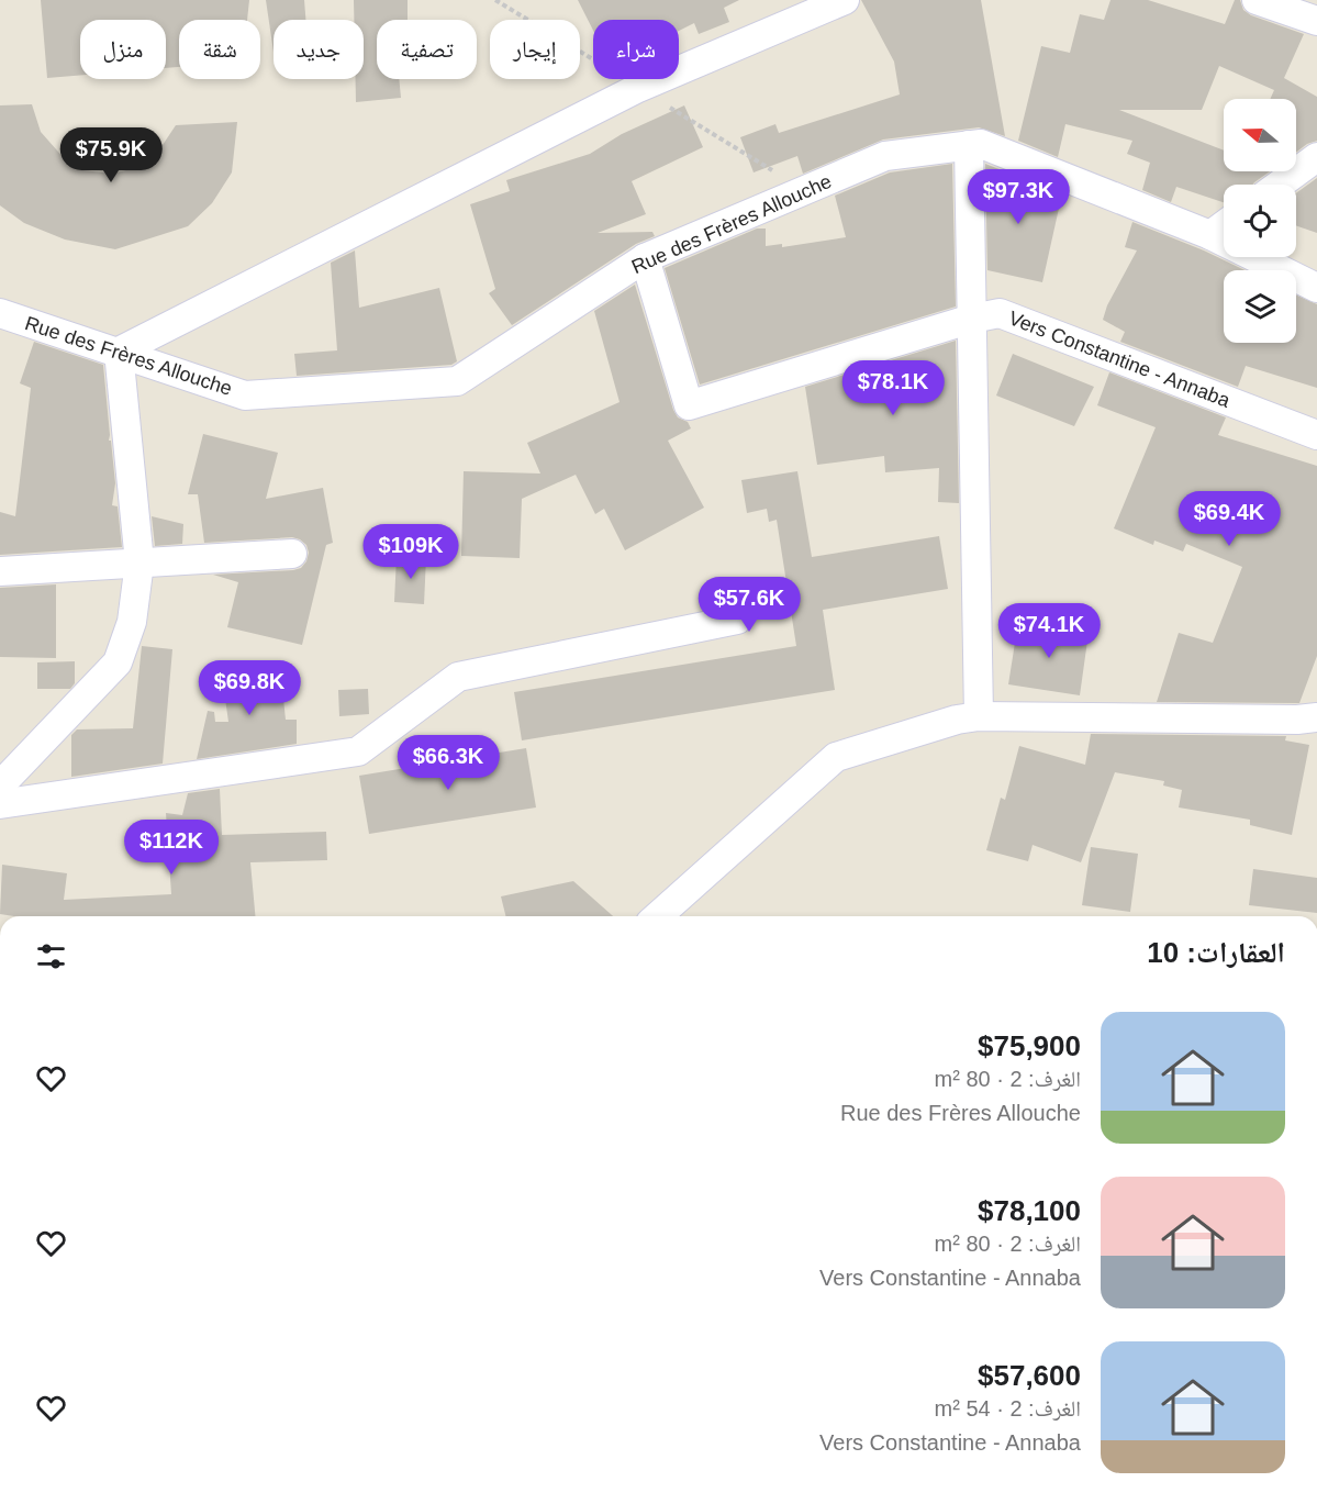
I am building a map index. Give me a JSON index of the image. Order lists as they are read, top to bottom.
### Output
{
  "streets": {
    "street": ["Rue des Frères Allouche", "Vers Constantine - Annaba"]
  },
  "crossings": [
    ["Rue des Frères Allouche", "Vers Constantine - Annaba"]
  ],
  "north": "left",
  "page": {
    "chip": [
      "شراء",
      "إيجار",
      "تصفية",
      "جديد",
      "شقة",
      "منزل"
    ],
    "price": [
      "$75.9K",
      "$97.3K",
      "$78.1K",
      "$69.4K",
      "$109K",
      "$57.6K",
      "$74.1K",
      "$69.8K",
      "$66.3K",
      "$112K"
    ],
    "heading": "العقارات: 10",
    "list": [
      {
        "name": "$75,900",
        "note": "الغرف: 2 · 80 m² · Rue des Frères Allouche"
      },
      {
        "name": "$78,100",
        "note": "الغرف: 2 · 80 m² · Vers Constantine - Annaba"
      },
      {
        "name": "$57,600",
        "note": "الغرف: 2 · 54 m² · Vers Constantine - Annaba"
      }
    ]
  }
}
